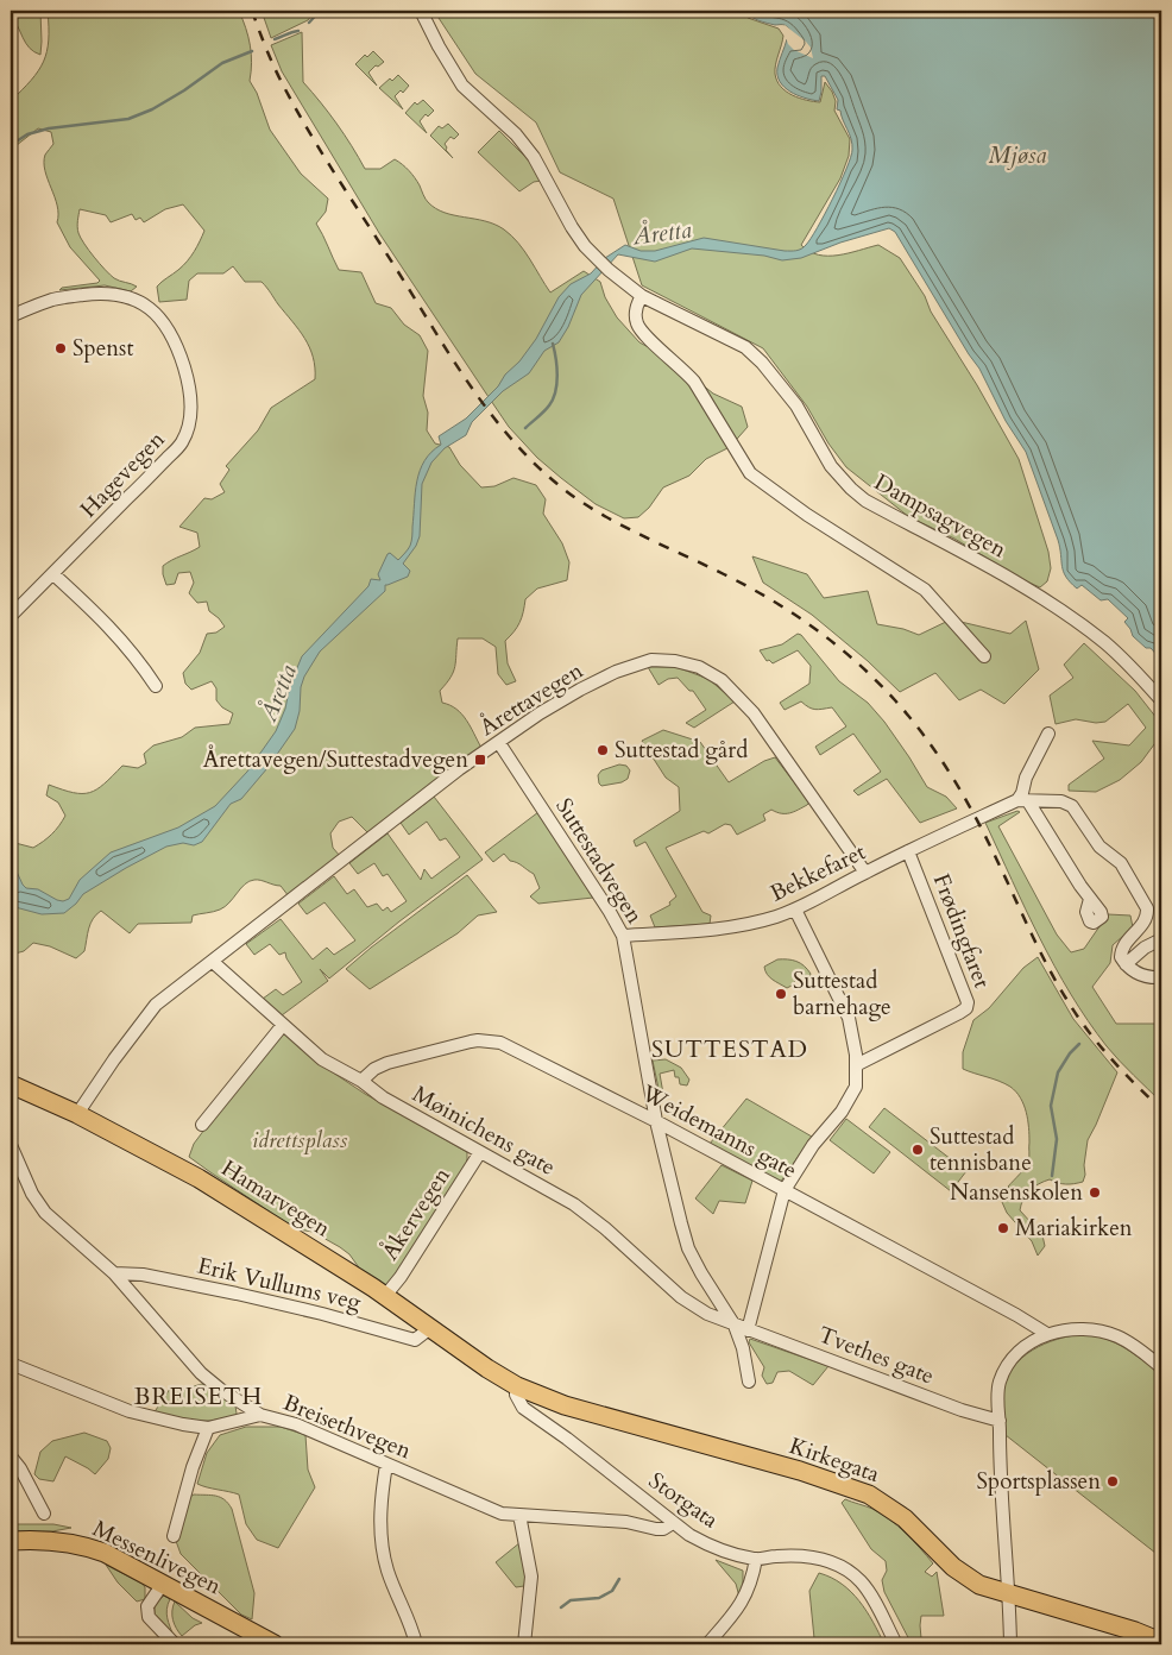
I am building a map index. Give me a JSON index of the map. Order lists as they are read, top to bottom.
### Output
{
  "streets": {
    "main road": ["Hamarvegen", "Kirkegata", "Messenlivegen"],
    "street": [
      "Hagevegen",
      "Dampsagvegen",
      "Årettavegen",
      "Suttestadvegen",
      "Bekkefaret",
      "Frødingfaret",
      "Møinichens gate",
      "Weidemanns gate",
      "Åkervegen",
      "Erik Vullums veg",
      "Tvethes gate",
      "Breisethvegen",
      "Storgata"
    ]
  },
  "crossings": [
    ["Årettavegen", "Suttestadvegen"],
    ["Årettavegen", "Bekkefaret"],
    ["Årettavegen", "Møinichens gate"],
    ["Årettavegen", "Hamarvegen"],
    ["Suttestadvegen", "Bekkefaret"],
    ["Suttestadvegen", "Møinichens gate"],
    ["Suttestadvegen", "Weidemanns gate"],
    ["Suttestadvegen", "Tvethes gate"],
    ["Bekkefaret", "Frødingfaret"],
    ["Møinichens gate", "Weidemanns gate"],
    ["Møinichens gate", "Åkervegen"],
    ["Møinichens gate", "Tvethes gate"],
    ["Hamarvegen", "Åkervegen"],
    ["Hamarvegen", "Erik Vullums veg"],
    ["Hamarvegen", "Kirkegata"],
    ["Hamarvegen", "Storgata"],
    ["Erik Vullums veg", "Breisethvegen"],
    ["Breisethvegen", "Storgata"],
    ["Kirkegata", "Storgata"]
  ],
  "districts": ["SUTTESTAD", "BREISETH"],
  "water": ["Mjøsa", "Åretta"],
  "parks": ["idrettsplass"],
  "places": {
    "other": [
      "Spenst",
      "Suttestad gård",
      "Suttestad barnehage",
      "Suttestad tennisbane",
      "Nansenskolen",
      "Mariakirken",
      "Sportsplassen"
    ],
    "transit": ["Årettavegen/Suttestadvegen"]
  }
}
